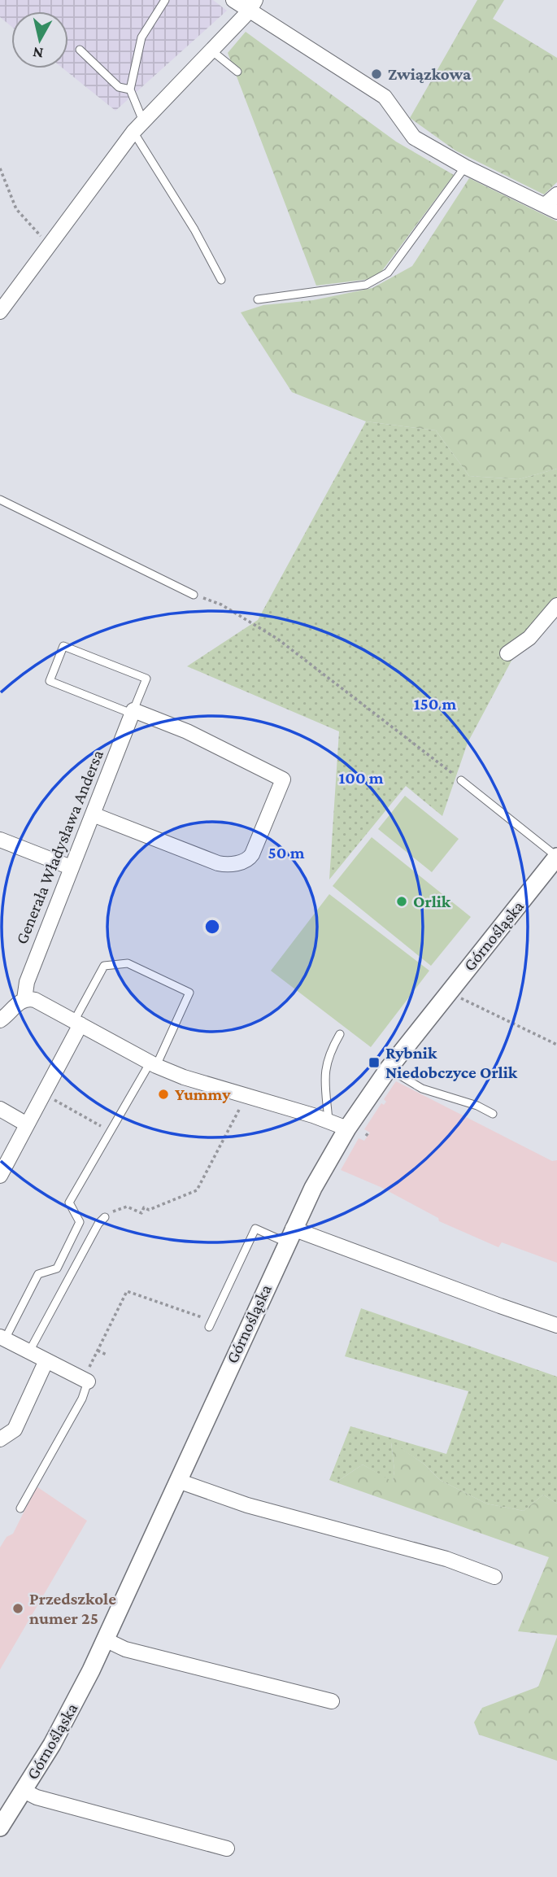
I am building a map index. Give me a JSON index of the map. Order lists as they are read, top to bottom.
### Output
{
  "streets": {
    "street": ["Generała Władysława Andersa", "Górnośląska"]
  },
  "places": {
    "other": [
      "Związkowa",
      "Orlik",
      "Yummy",
      "Przedszkole numer 25"
    ],
    "transit": ["Rybnik Niedobczyce Orlik"]
  },
  "north": "bottom",
  "rings": ["150 m", "100 m", "50 m"]
}
